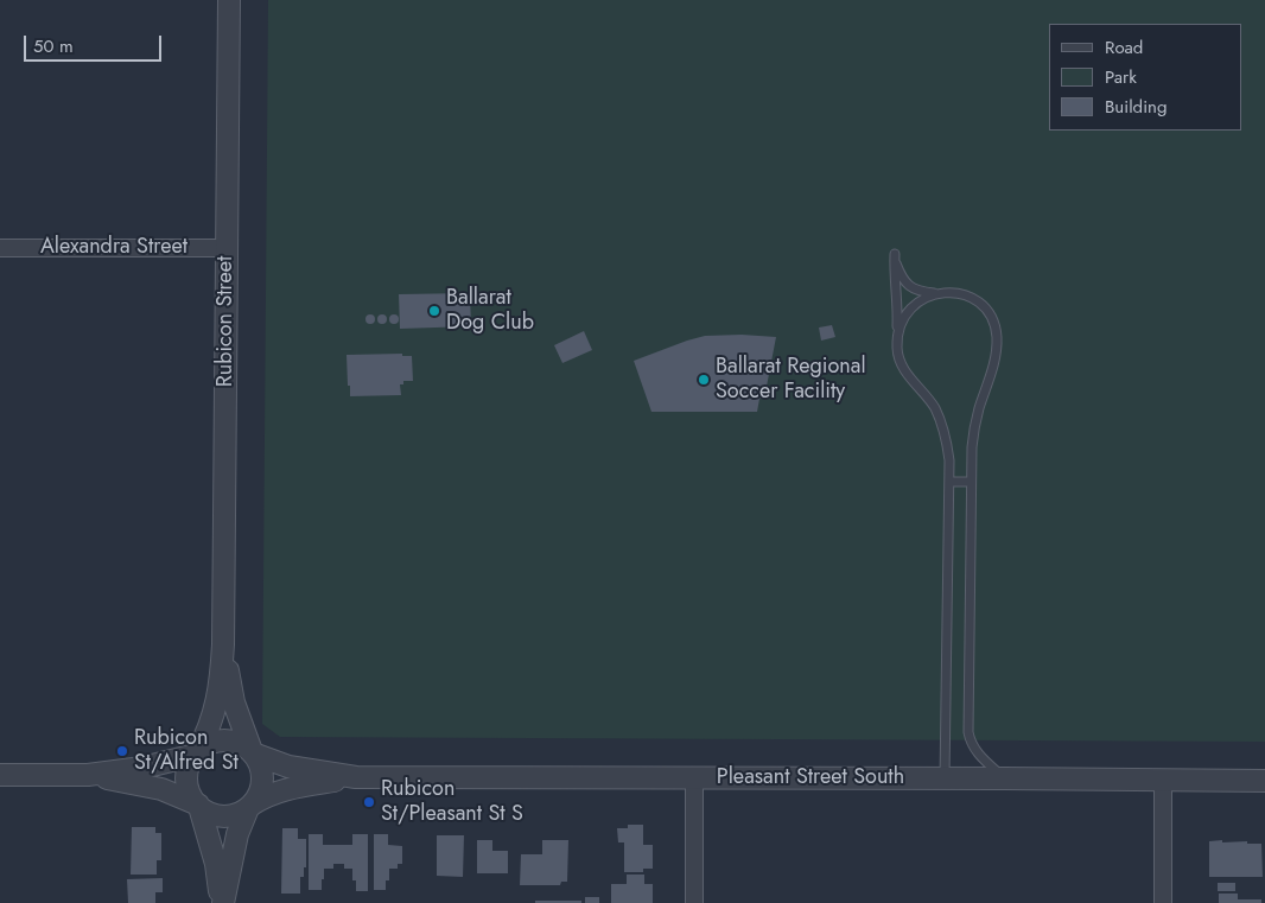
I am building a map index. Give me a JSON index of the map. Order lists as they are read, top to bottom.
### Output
{
  "streets": {
    "street": ["Alexandra Street", "Rubicon Street", "Pleasant Street South"]
  },
  "crossings": [
    ["Alexandra Street", "Rubicon Street"],
    ["Rubicon Street", "Pleasant Street South"]
  ],
  "places": [
    "Ballarat Dog Club",
    "Ballarat Regional Soccer Facility",
    "Rubicon St/Alfred St",
    "Rubicon St/Pleasant St S"
  ],
  "legend": ["Road", "Park", "Building"],
  "scale_bar": "50 m"
}
